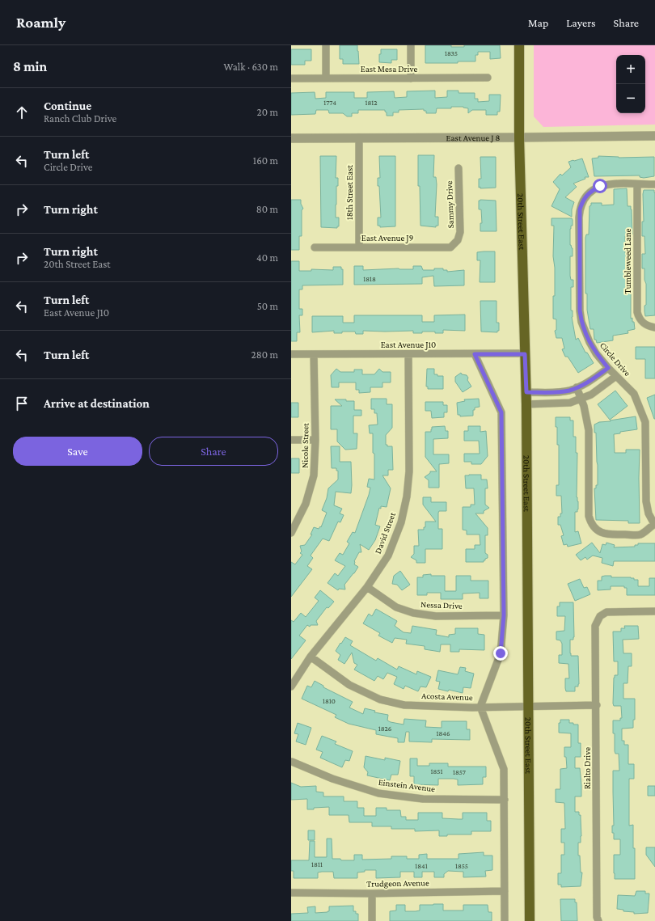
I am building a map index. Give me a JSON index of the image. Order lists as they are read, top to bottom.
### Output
{
  "streets": {
    "main road": ["20th Street East"],
    "street": [
      "East Mesa Drive",
      "East Avenue J 8",
      "18th Street East",
      "Sammy Drive",
      "East Avenue J9",
      "Tumbleweed Lane",
      "East Avenue J10",
      "Circle Drive",
      "Nicole Street",
      "David Street",
      "Nessa Drive",
      "Acosta Avenue",
      "Rialto Drive",
      "Einstein Avenue",
      "Trudgeon Avenue"
    ]
  },
  "crossings": [
    ["East Avenue J 8", "18th Street East"],
    ["East Avenue J 8", "20th Street East"],
    ["18th Street East", "East Avenue J9"],
    ["Sammy Drive", "East Avenue J9"],
    ["20th Street East", "East Avenue J10"],
    ["20th Street East", "Acosta Avenue"],
    ["Tumbleweed Lane", "Circle Drive"],
    ["East Avenue J10", "Nicole Street"],
    ["East Avenue J10", "David Street"],
    ["David Street", "Nessa Drive"],
    ["David Street", "Acosta Avenue"],
    ["Acosta Avenue", "Rialto Drive"]
  ],
  "house_numbers": [
    "1835",
    "1774",
    "1812",
    "1818",
    "1810",
    "1826",
    "1846",
    "1851",
    "1857",
    "1811",
    "1841",
    "1855"
  ],
  "page": {
    "header": "Roamly",
    "nav": ["Map", "Layers", "Share"],
    "heading": ["8 min", "Walk · 630 m"],
    "map_buttons": ["+", "−"],
    "list": [
      ["Continue", "Ranch Club Drive", "20 m"],
      ["Turn left", "Circle Drive", "160 m"],
      ["Turn right", "80 m"],
      ["Turn right", "20th Street East", "40 m"],
      ["Turn left", "East Avenue J10", "50 m"],
      ["Turn left", "280 m"],
      "Arrive at destination"
    ],
    "buttons": ["Save", "Share"]
  }
}
